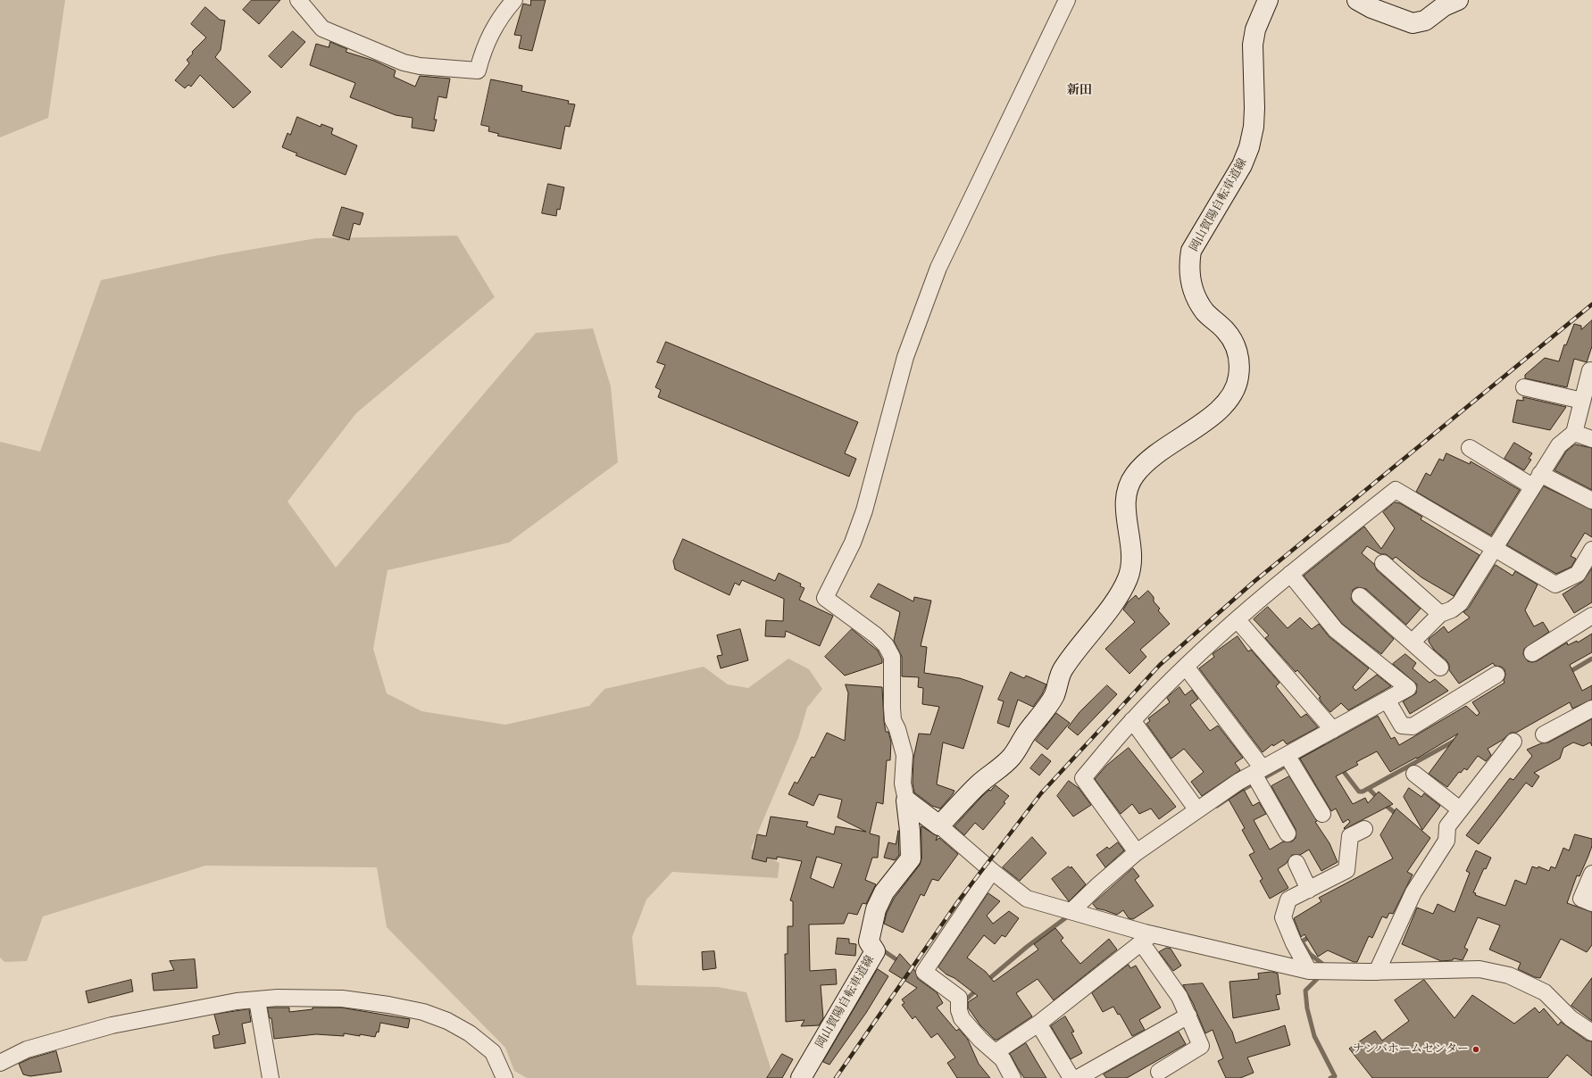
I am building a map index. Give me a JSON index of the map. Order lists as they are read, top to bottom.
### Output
{
  "streets": {
    "main road": ["岡山賀陽自転車道線"]
  },
  "districts": ["新田"],
  "places": ["ナンバホームセンター"]
}
